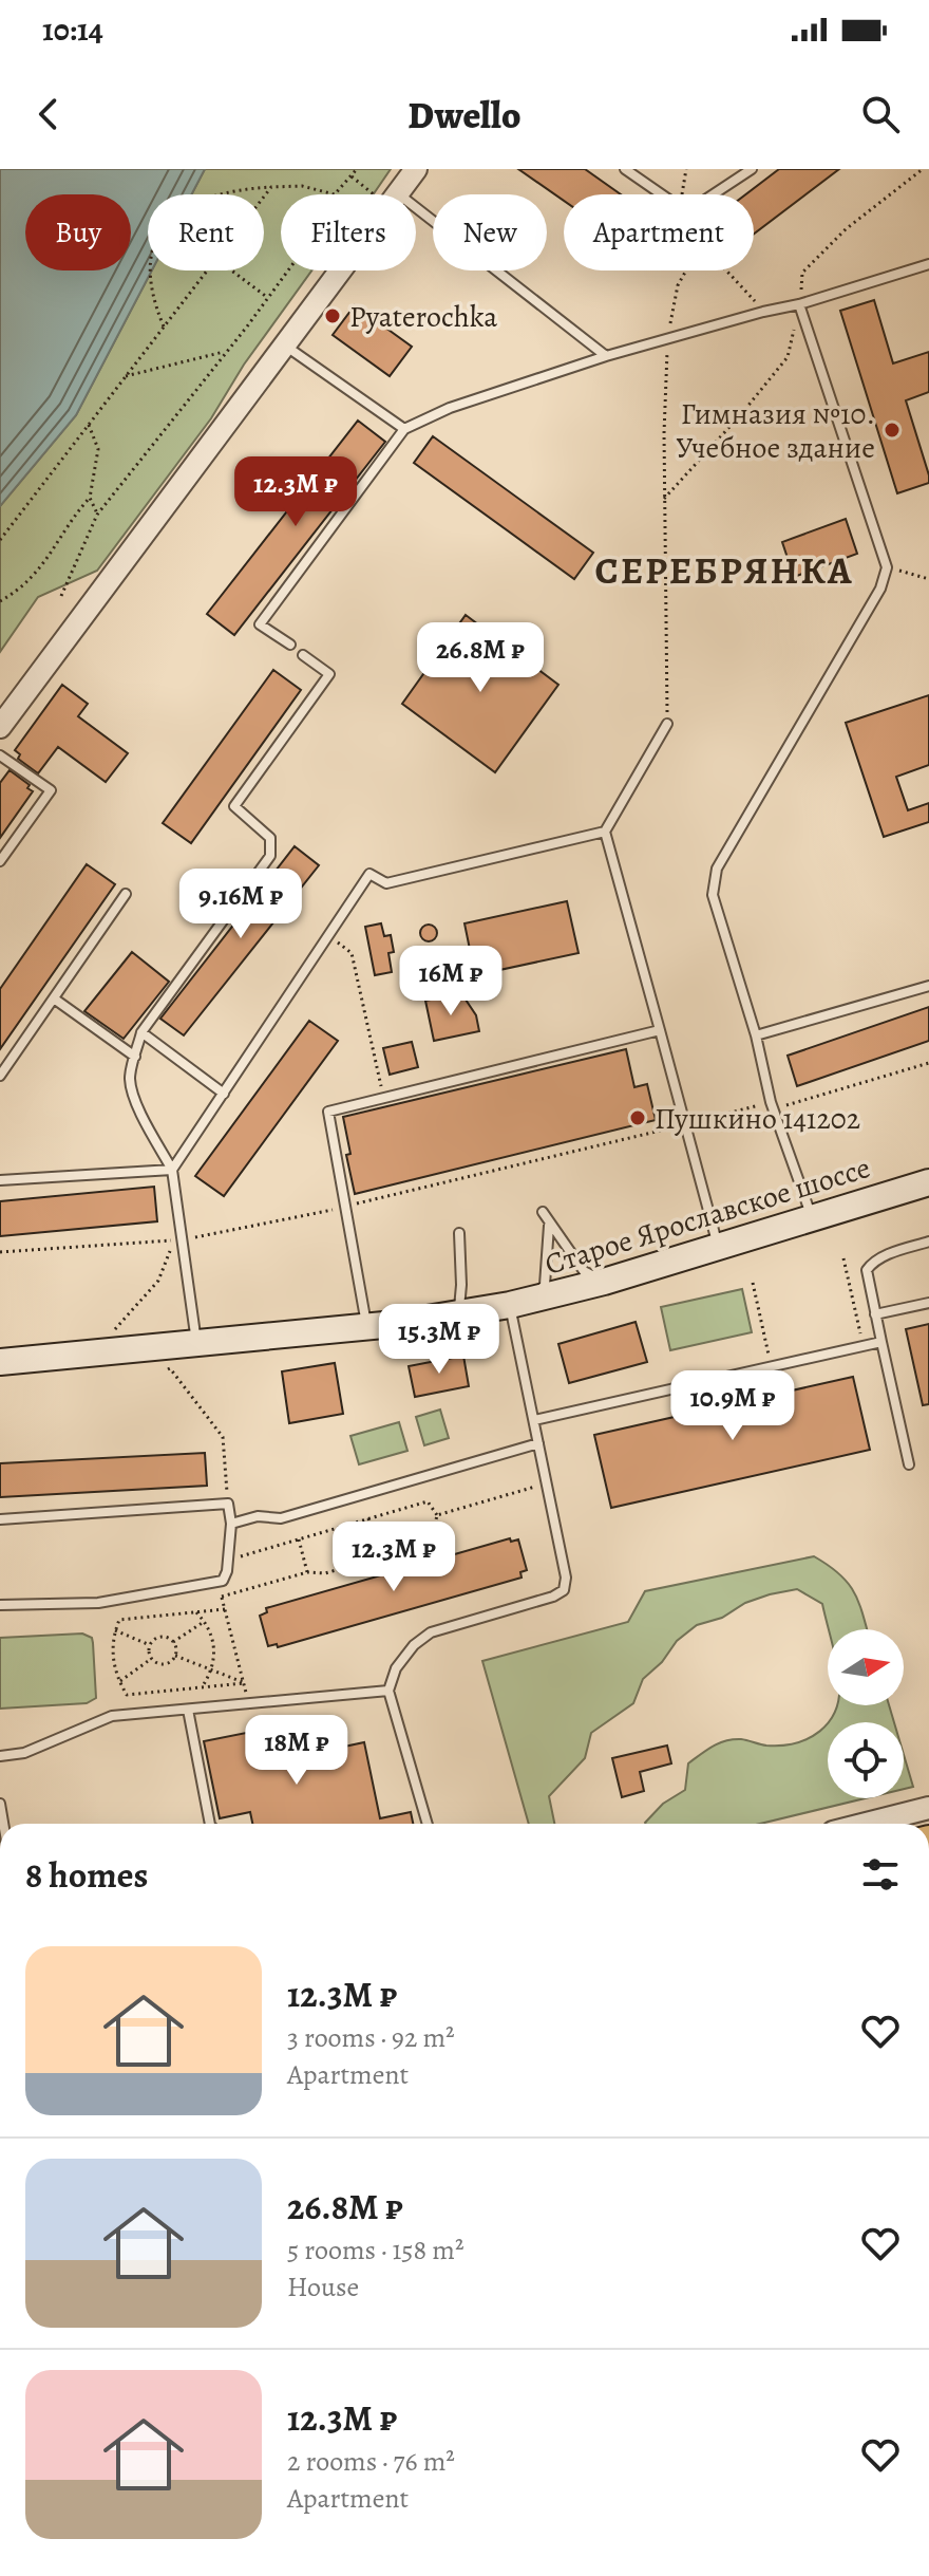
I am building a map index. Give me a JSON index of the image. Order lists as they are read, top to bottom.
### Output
{
  "streets": {
    "main road": ["Старое Ярославское шоссе"]
  },
  "districts": ["СЕРЕБРЯНКА"],
  "places": ["Pyaterochka", "Гимназия №10. Учебное здание", "Пушкино 141202"],
  "north": "right",
  "page": {
    "status": "10:14",
    "header": "Dwello",
    "chip": [
      "Buy",
      "Rent",
      "Filters",
      "New",
      "Apartment"
    ],
    "price": [
      "12.3M ₽",
      "26.8M ₽",
      "9.16M ₽",
      "16M ₽",
      "15.3M ₽",
      "10.9M ₽",
      "12.3M ₽",
      "18M ₽"
    ],
    "heading": "8 homes",
    "list": [
      {
        "name": "12.3M ₽",
        "note": "3 rooms · 92 m² · Apartment"
      },
      {
        "name": "26.8M ₽",
        "note": "5 rooms · 158 m² · House"
      },
      {
        "name": "12.3M ₽",
        "note": "2 rooms · 76 m² · Apartment"
      }
    ]
  }
}
